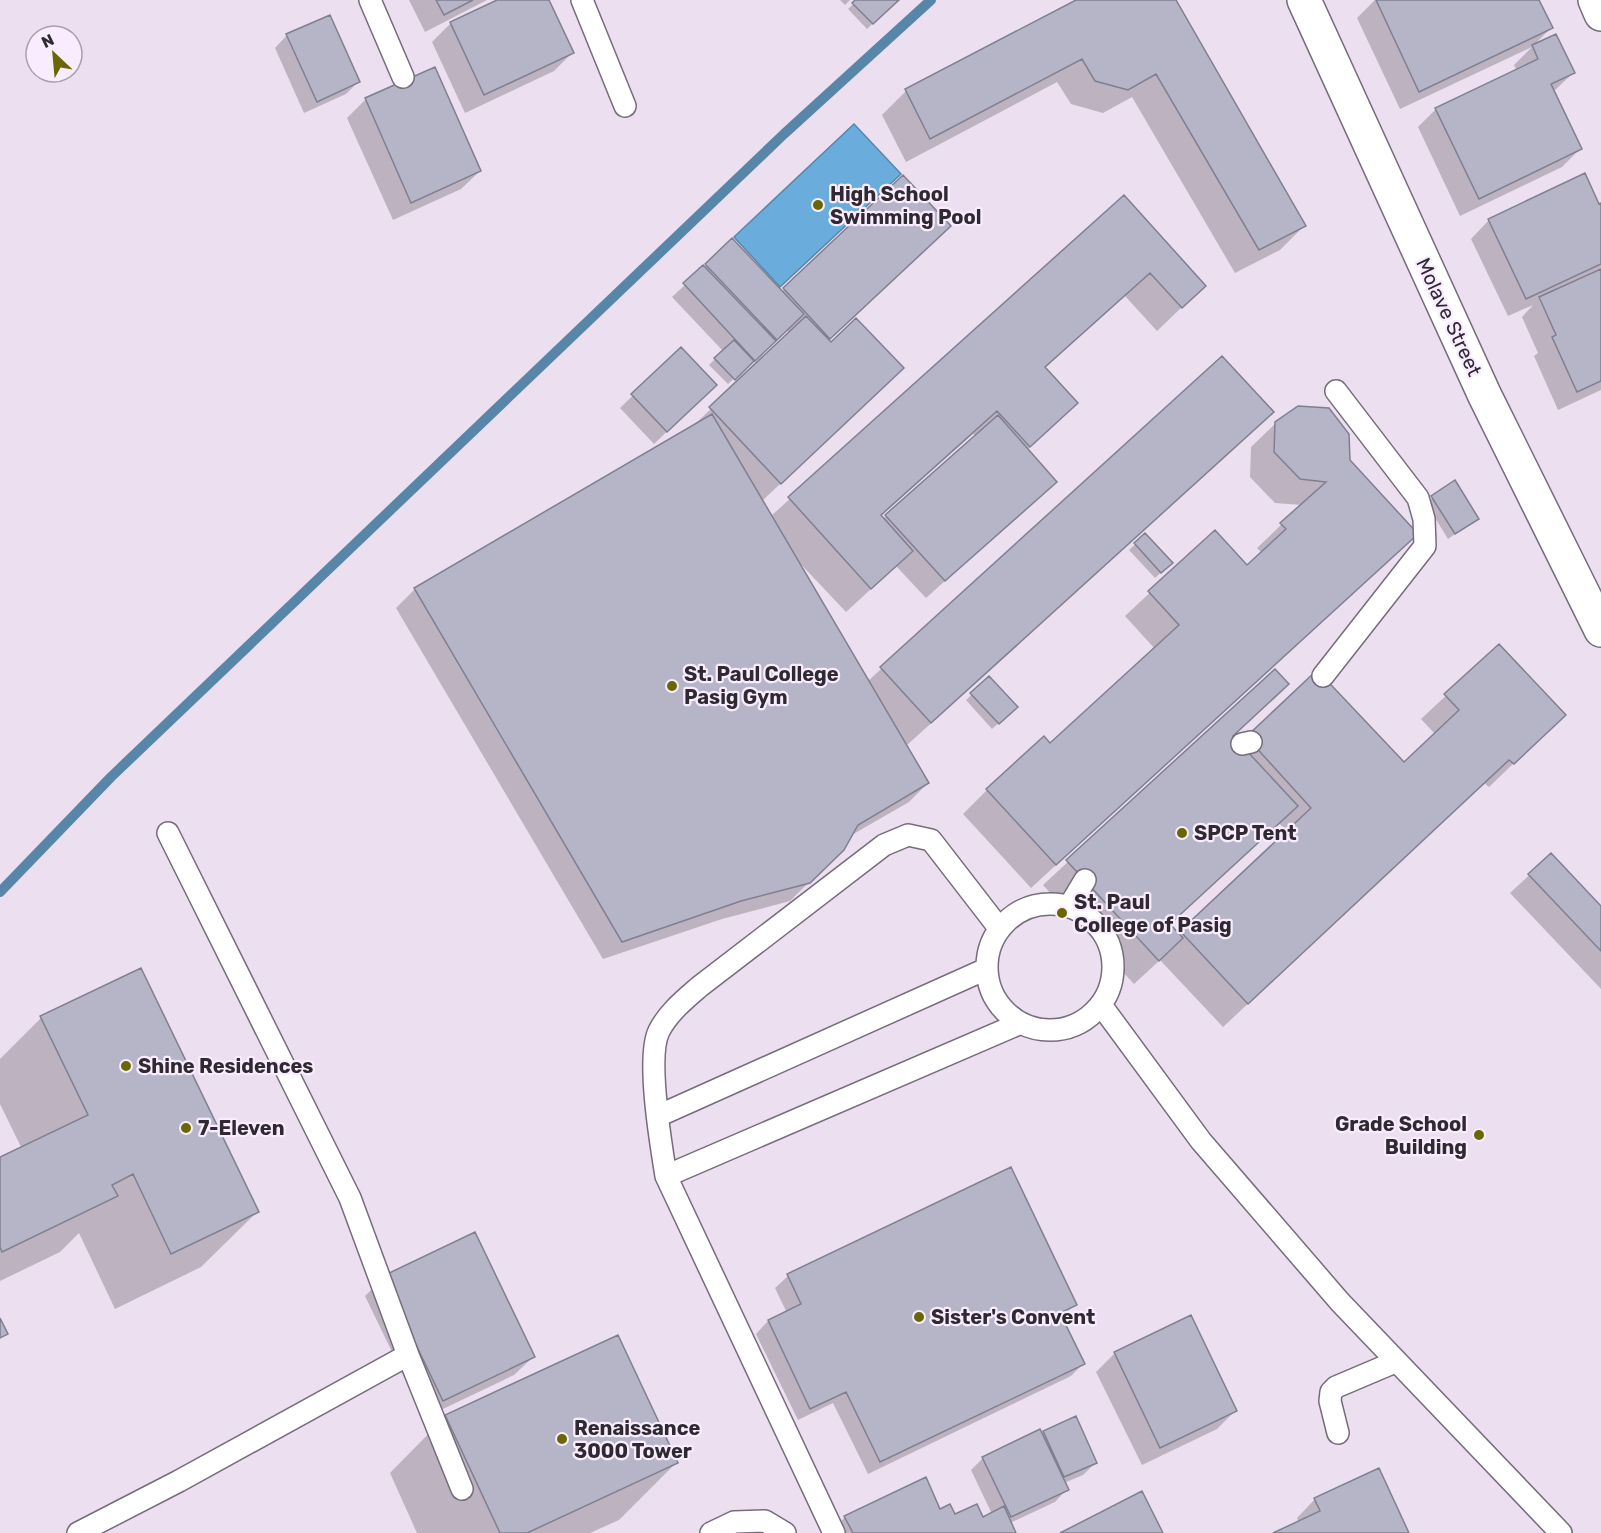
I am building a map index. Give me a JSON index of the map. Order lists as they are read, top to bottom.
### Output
{
  "streets": {
    "street": ["Molave Street"]
  },
  "places": [
    "High School Swimming Pool",
    "St. Paul College Pasig Gym",
    "SPCP Tent",
    "St. Paul College of Pasig",
    "Shine Residences",
    "7-Eleven",
    "Grade School Building",
    "Sister's Convent",
    "Renaissance 3000 Tower"
  ],
  "north": "top left"
}
